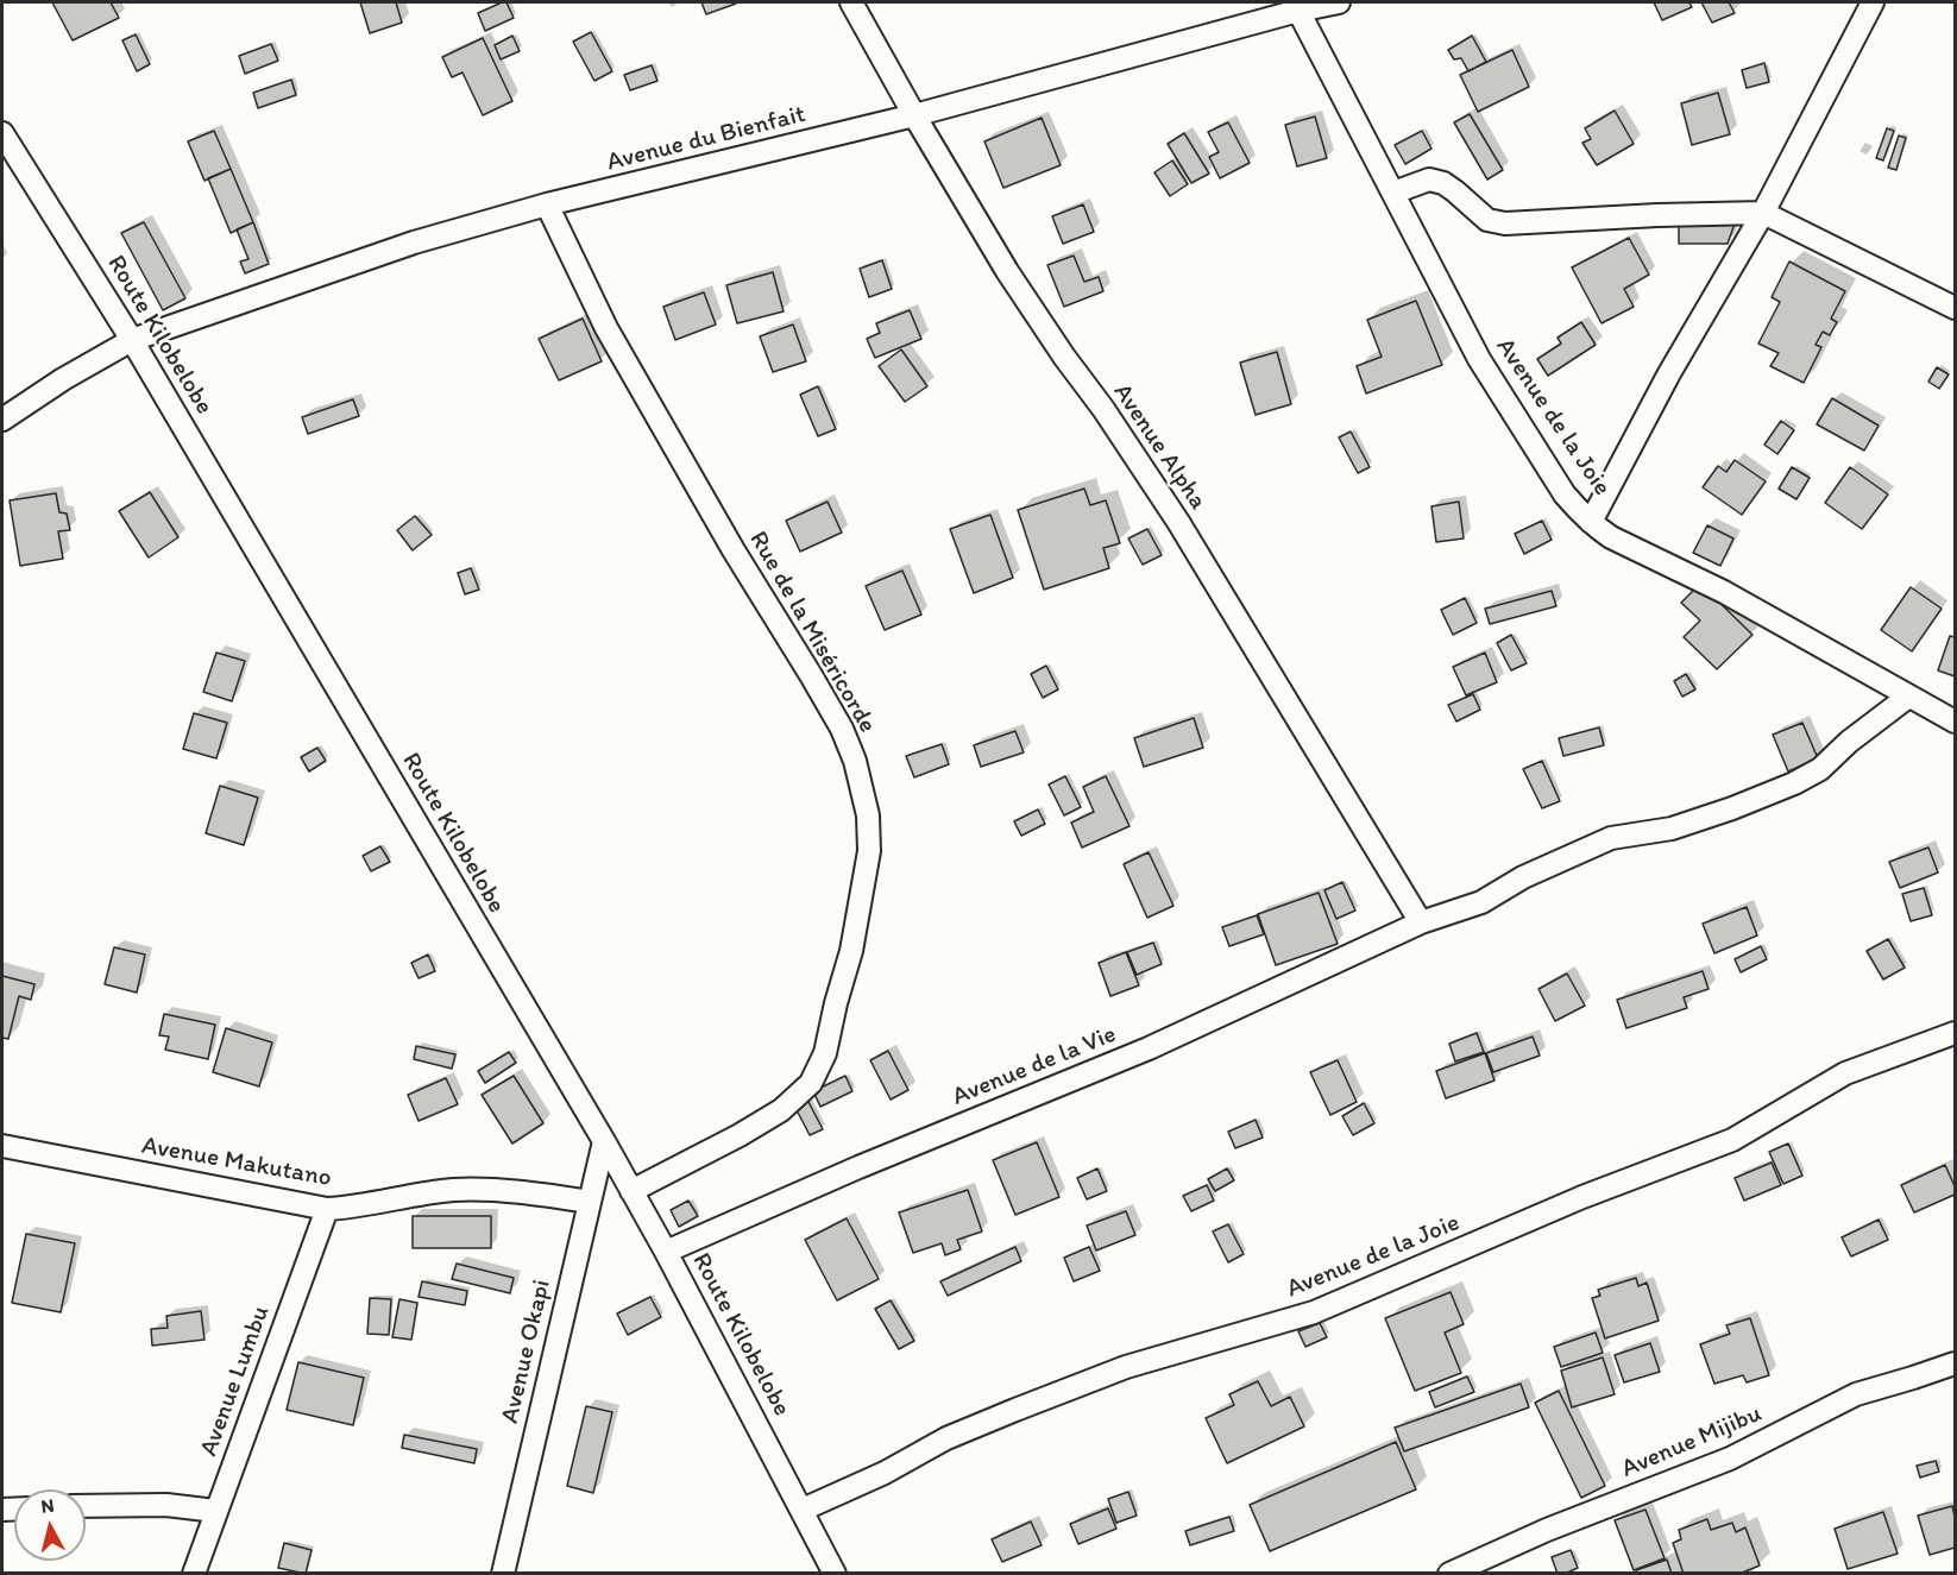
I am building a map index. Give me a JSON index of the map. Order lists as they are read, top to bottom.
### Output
{
  "streets": {
    "street": [
      "Avenue du Bienfait",
      "Route Kilobelobe",
      "Avenue de la Joie",
      "Avenue Alpha",
      "Rue de la Miséricorde",
      "Avenue de la Vie",
      "Avenue Makutano",
      "Avenue Okapi",
      "Avenue Lumbu",
      "Avenue Mijibu"
    ]
  },
  "crossings": [
    ["Avenue du Bienfait", "Route Kilobelobe"],
    ["Avenue du Bienfait", "Avenue de la Joie"],
    ["Avenue du Bienfait", "Avenue Alpha"],
    ["Avenue du Bienfait", "Rue de la Miséricorde"],
    ["Route Kilobelobe", "Avenue de la Joie"],
    ["Route Kilobelobe", "Rue de la Miséricorde"],
    ["Route Kilobelobe", "Avenue de la Vie"],
    ["Route Kilobelobe", "Avenue Okapi"],
    ["Avenue de la Joie", "Avenue de la Vie"],
    ["Avenue Alpha", "Avenue de la Vie"],
    ["Avenue Makutano", "Avenue Okapi"],
    ["Avenue Makutano", "Avenue Lumbu"]
  ],
  "north": "top"
}
